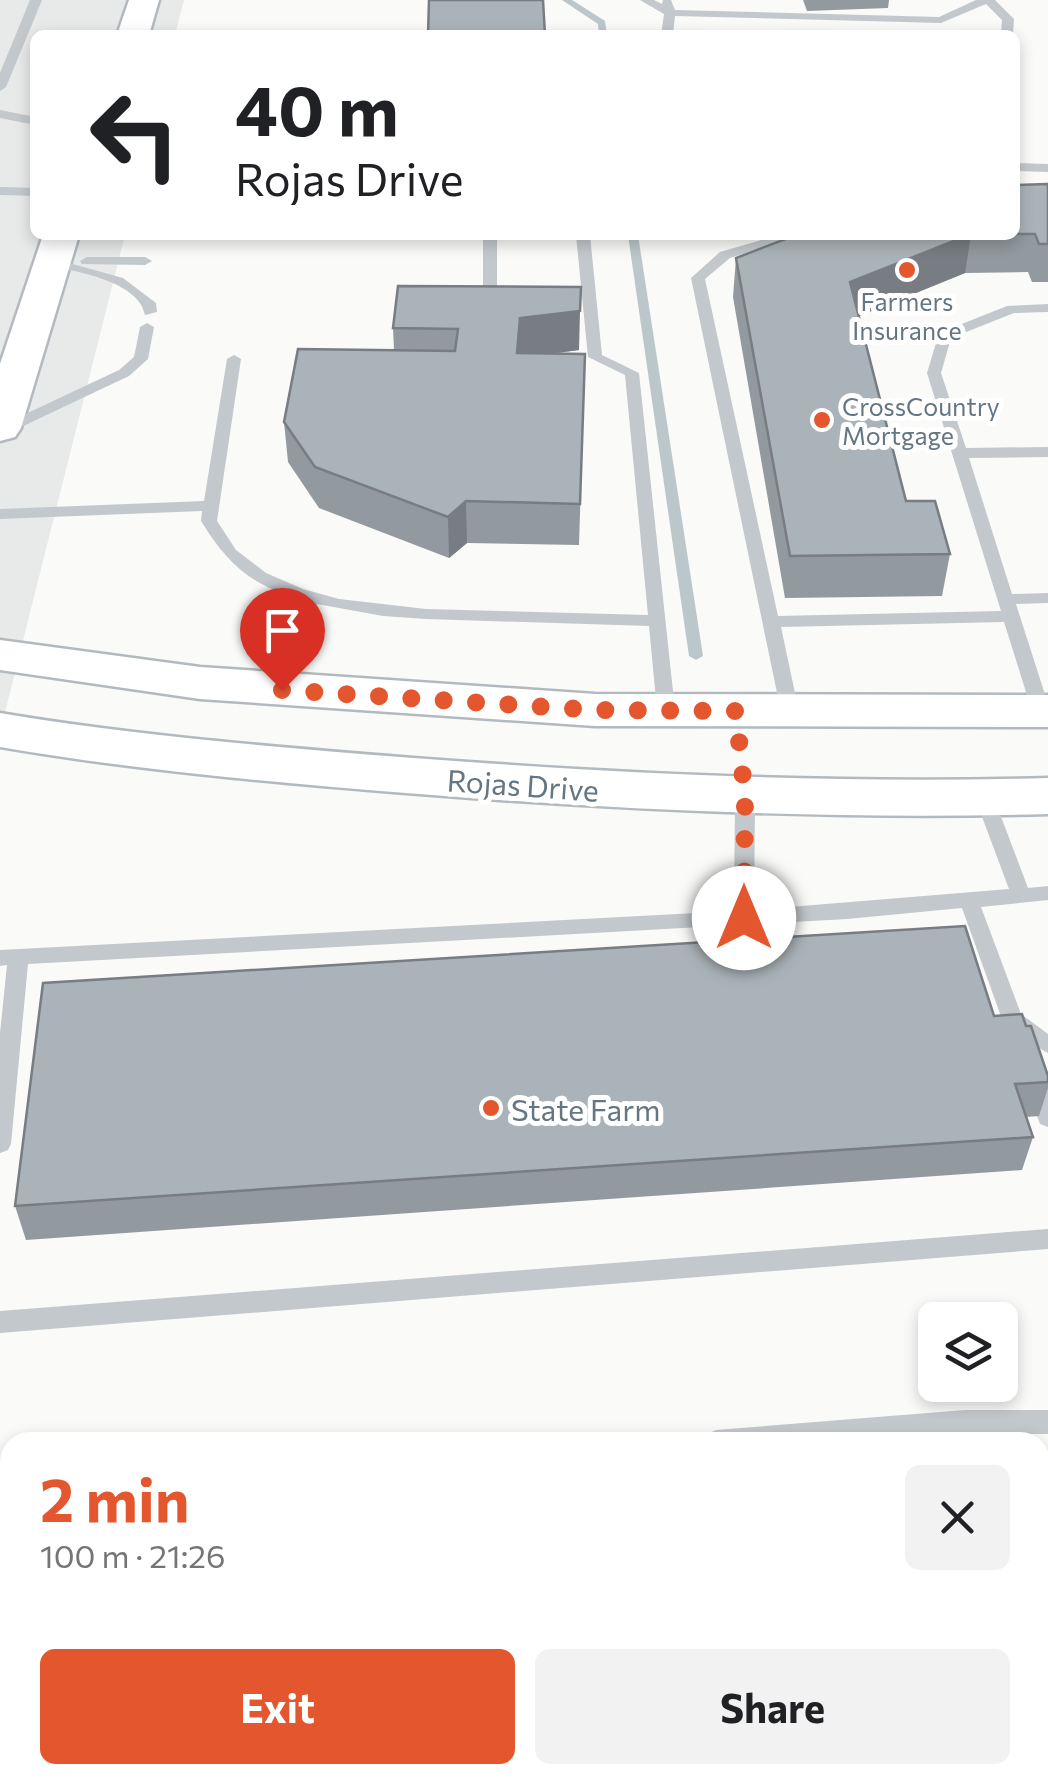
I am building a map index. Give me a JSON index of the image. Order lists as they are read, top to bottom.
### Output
{
  "streets": {
    "main road": ["Rojas Drive"]
  },
  "places": ["Farmers Insurance", "CrossCountry Mortgage", "State Farm"],
  "page": {
    "turn": ["40 m", "Rojas Drive"],
    "heading": ["2 min", "100 m · 21:26"],
    "buttons": ["Exit", "Share"]
  }
}
